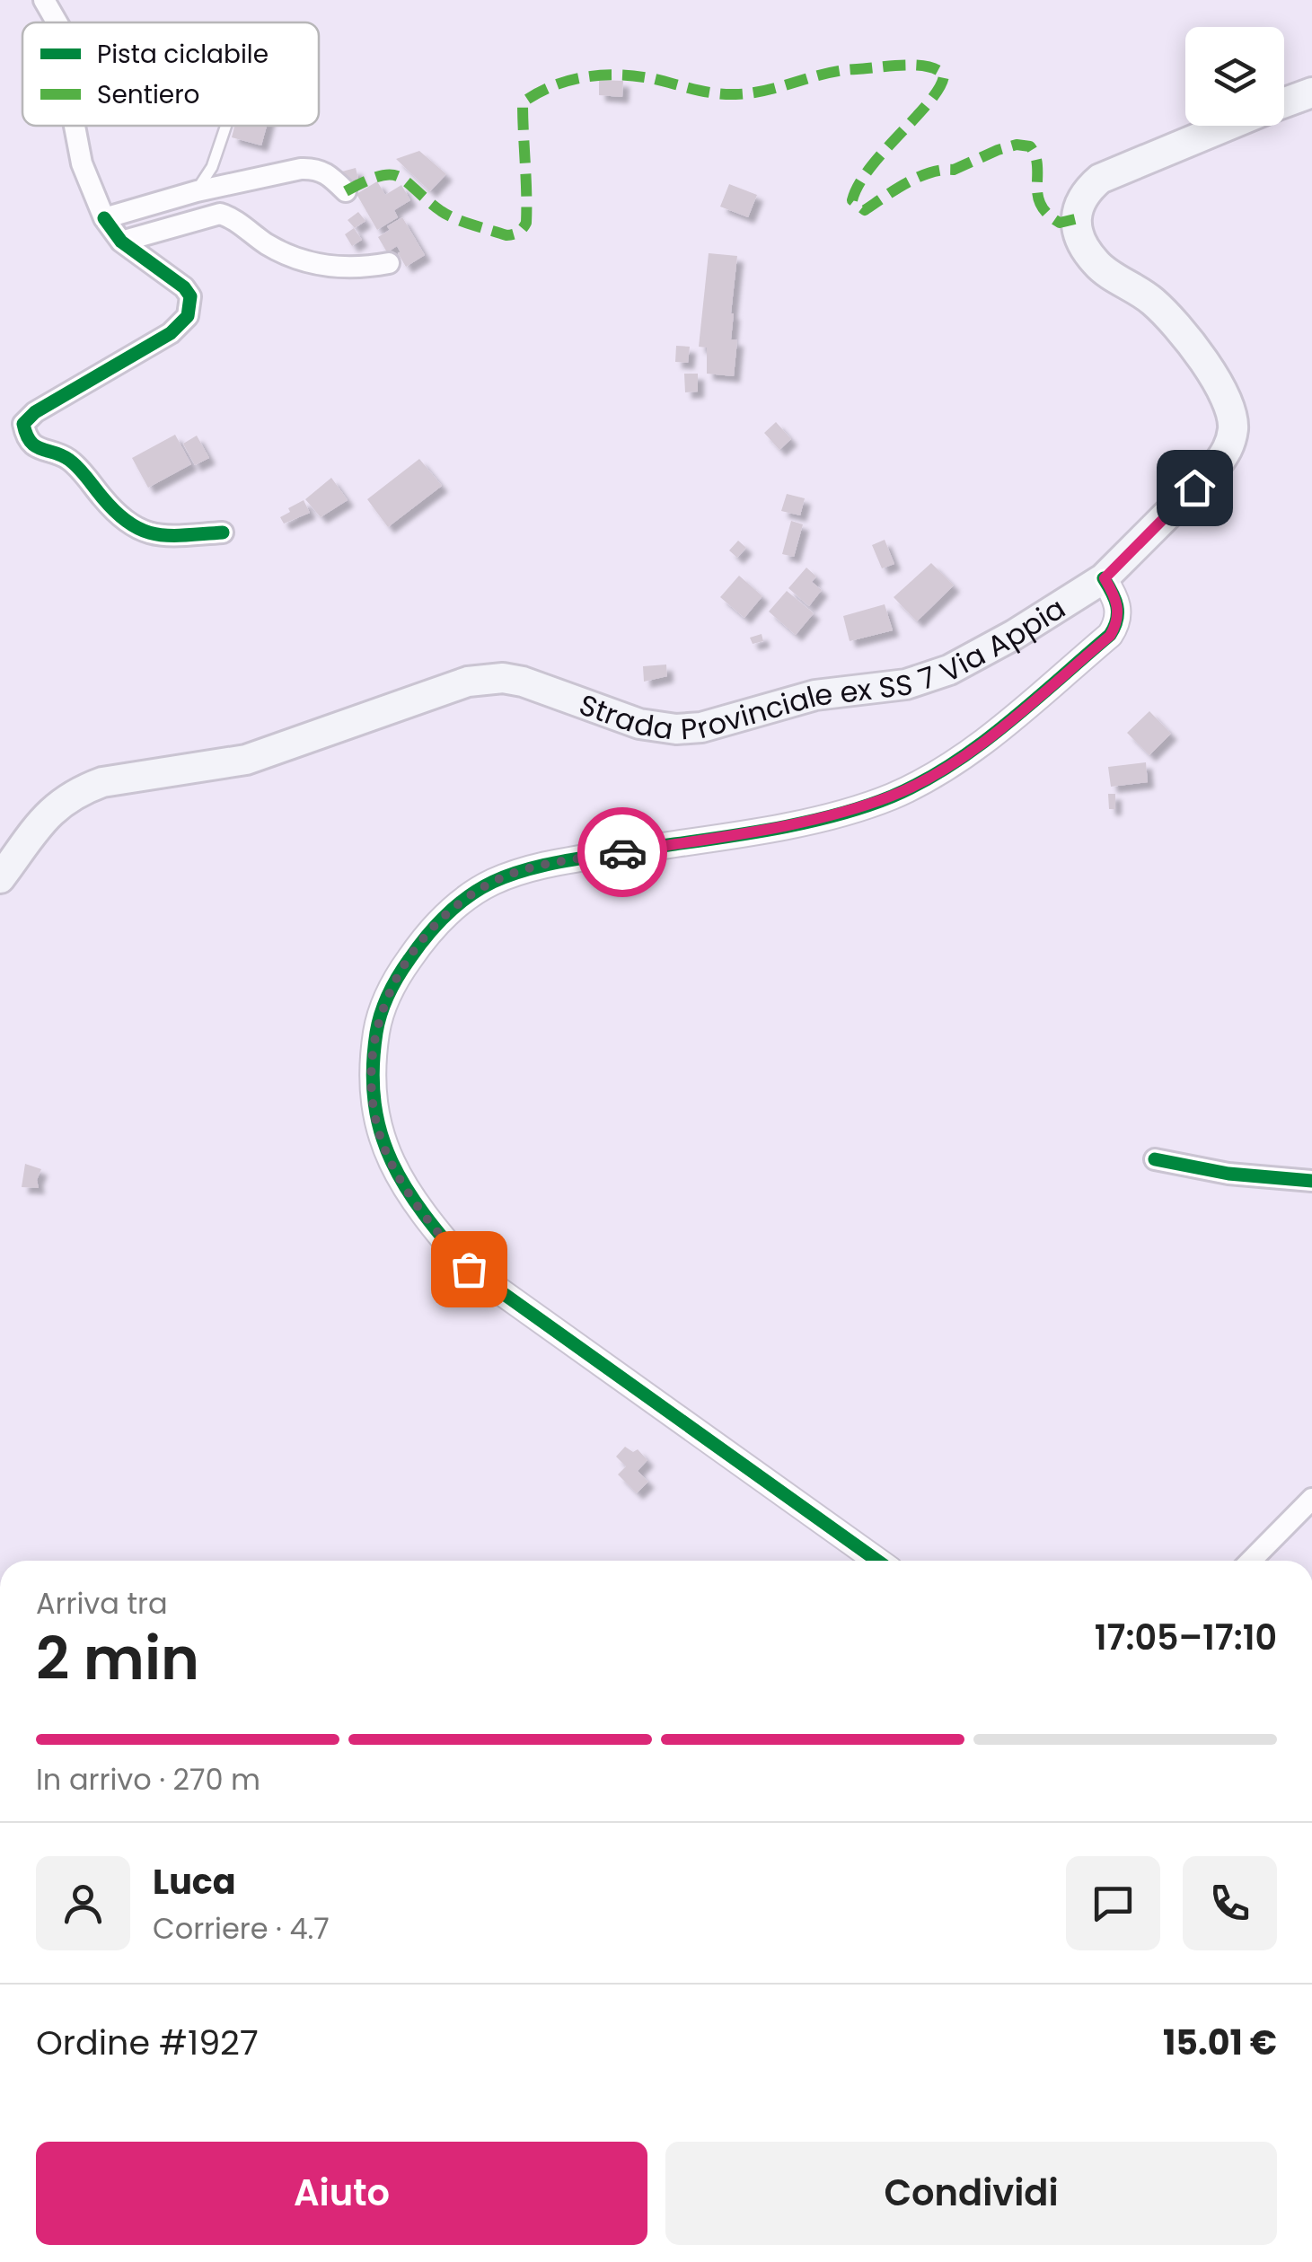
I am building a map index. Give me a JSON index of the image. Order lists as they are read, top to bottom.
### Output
{
  "streets": {
    "main road": ["Strada Provinciale ex SS 7 Via Appia"]
  },
  "legend": ["Pista ciclabile", "Sentiero"],
  "page": {
    "heading": ["2 min", "Arriva tra", "17:05–17:10"],
    "panel": [
      "Luca",
      "Corriere · 4.7",
      "Ordine #1927",
      "15.01 €"
    ],
    "bar": "In arrivo · 270 m",
    "buttons": ["Aiuto", "Condividi"]
  }
}
